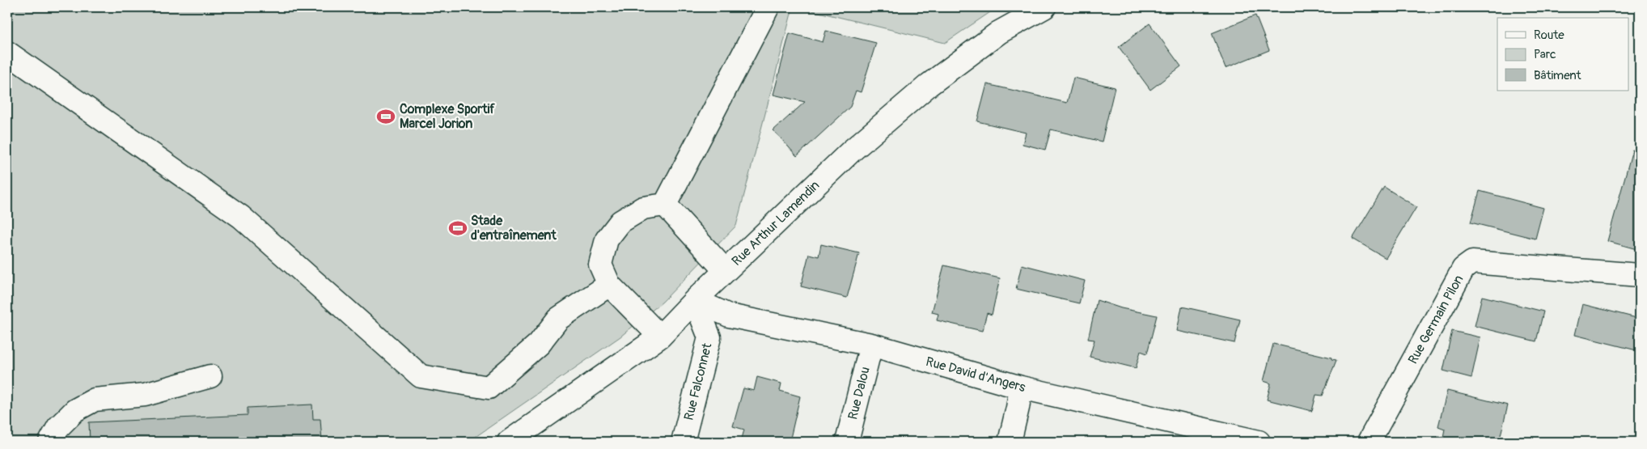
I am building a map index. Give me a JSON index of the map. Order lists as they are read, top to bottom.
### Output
{
  "streets": {
    "street": [
      "Rue Arthur Lamendin",
      "Rue Germain Pilon",
      "Rue David d'Angers",
      "Rue Falconnet",
      "Rue Dalou"
    ]
  },
  "crossings": [
    ["Rue Arthur Lamendin", "Rue David d'Angers"],
    ["Rue Arthur Lamendin", "Rue Falconnet"],
    ["Rue David d'Angers", "Rue Falconnet"],
    ["Rue David d'Angers", "Rue Dalou"]
  ],
  "places": {
    "sports": ["Complexe Sportif Marcel Jorion", "Stade d'entraînement"]
  },
  "legend": ["Route", "Parc", "Bâtiment"]
}
